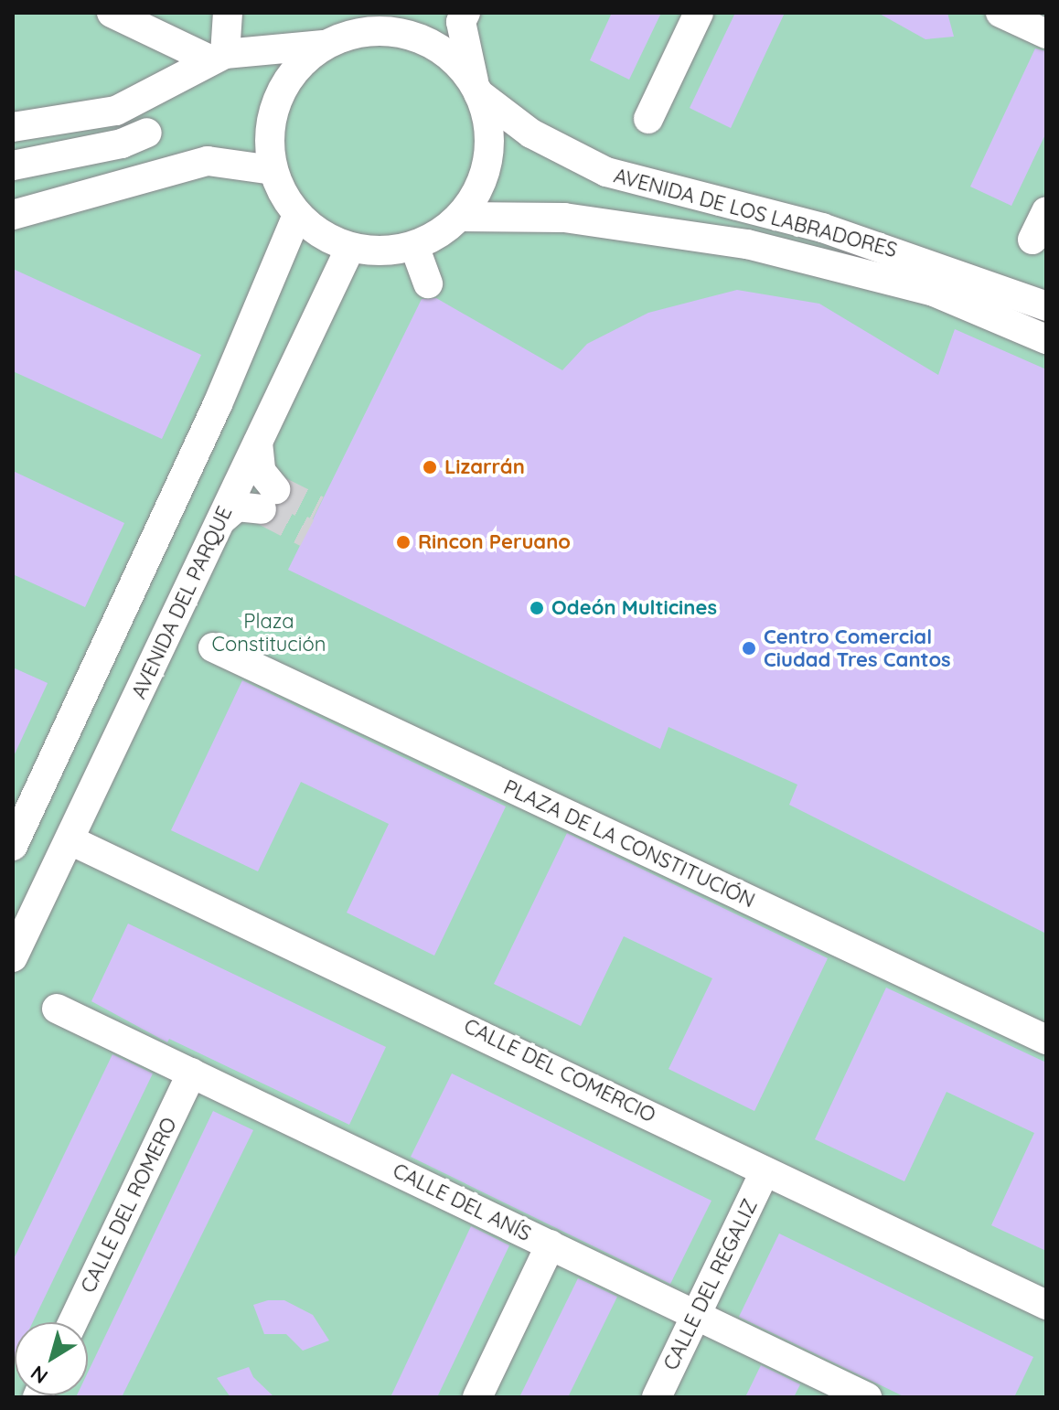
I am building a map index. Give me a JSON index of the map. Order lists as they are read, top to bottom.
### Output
{
  "streets": {
    "street": [
      "AVENIDA DE LOS LABRADORES",
      "AVENIDA DEL PARQUE",
      "PLAZA DE LA CONSTITUCIÓN",
      "CALLE DEL COMERCIO",
      "CALLE DEL ANÍS",
      "CALLE DEL ROMERO",
      "CALLE DEL REGALIZ"
    ]
  },
  "crossings": [
    ["AVENIDA DE LOS LABRADORES", "AVENIDA DEL PARQUE"],
    ["AVENIDA DEL PARQUE", "CALLE DEL COMERCIO"],
    ["CALLE DEL COMERCIO", "CALLE DEL REGALIZ"],
    ["CALLE DEL ANÍS", "CALLE DEL ROMERO"],
    ["CALLE DEL ANÍS", "CALLE DEL REGALIZ"]
  ],
  "parks": ["Plaza Constitución"],
  "places": [
    "Lizarrán",
    "Rincon Peruano",
    "Odeón Multicines",
    "Centro Comercial Ciudad Tres Cantos"
  ],
  "north": "bottom left"
}
